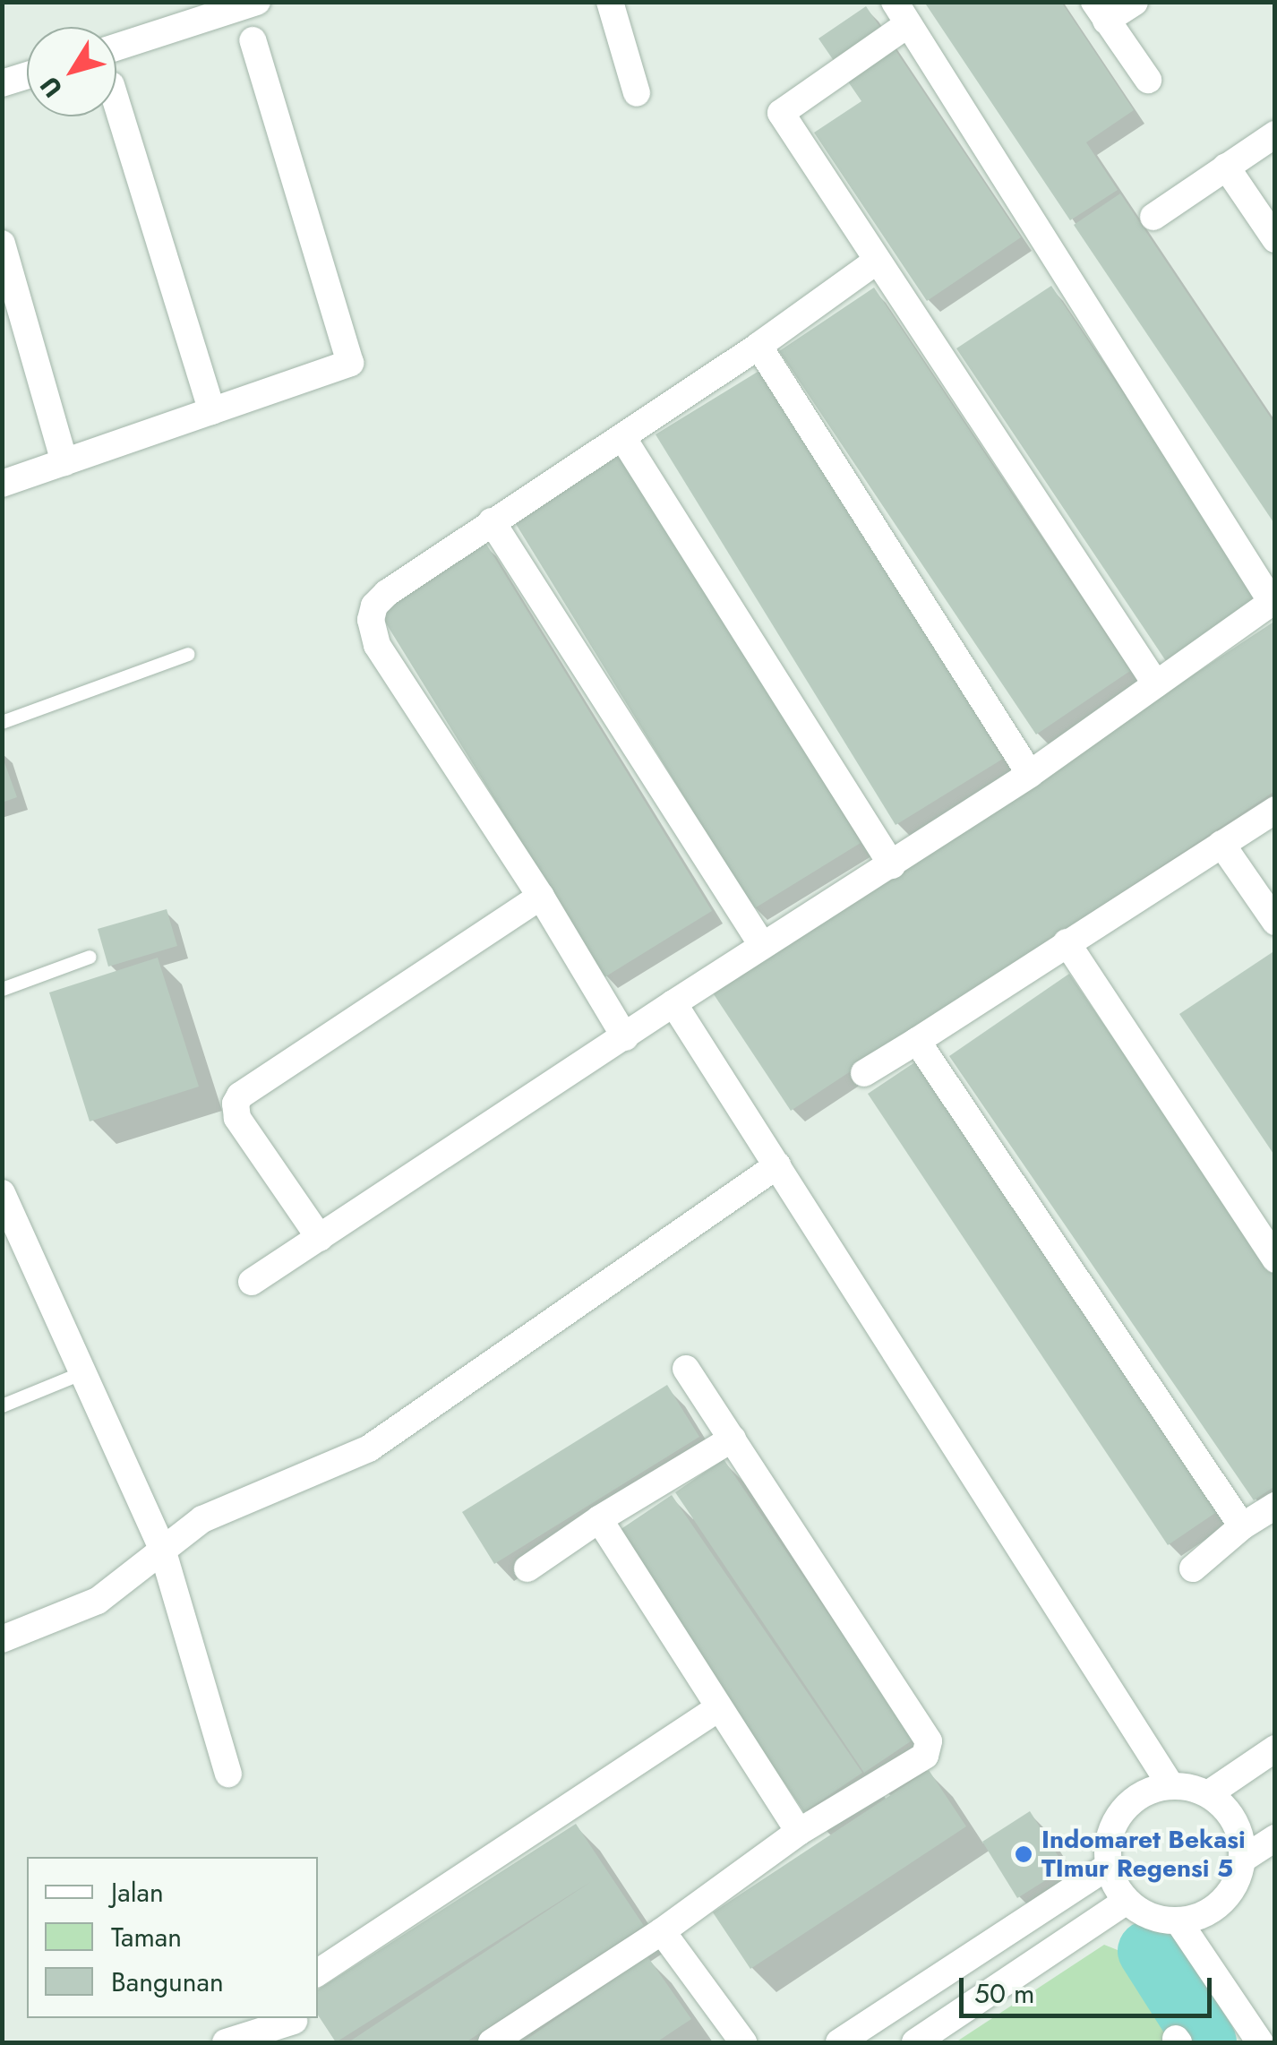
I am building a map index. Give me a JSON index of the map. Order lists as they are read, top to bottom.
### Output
{
  "places": ["Indomaret Bekasi TImur Regensi 5"],
  "legend": ["Jalan", "Taman", "Bangunan"],
  "scale_bar": "50 m",
  "north": "bottom left"
}
